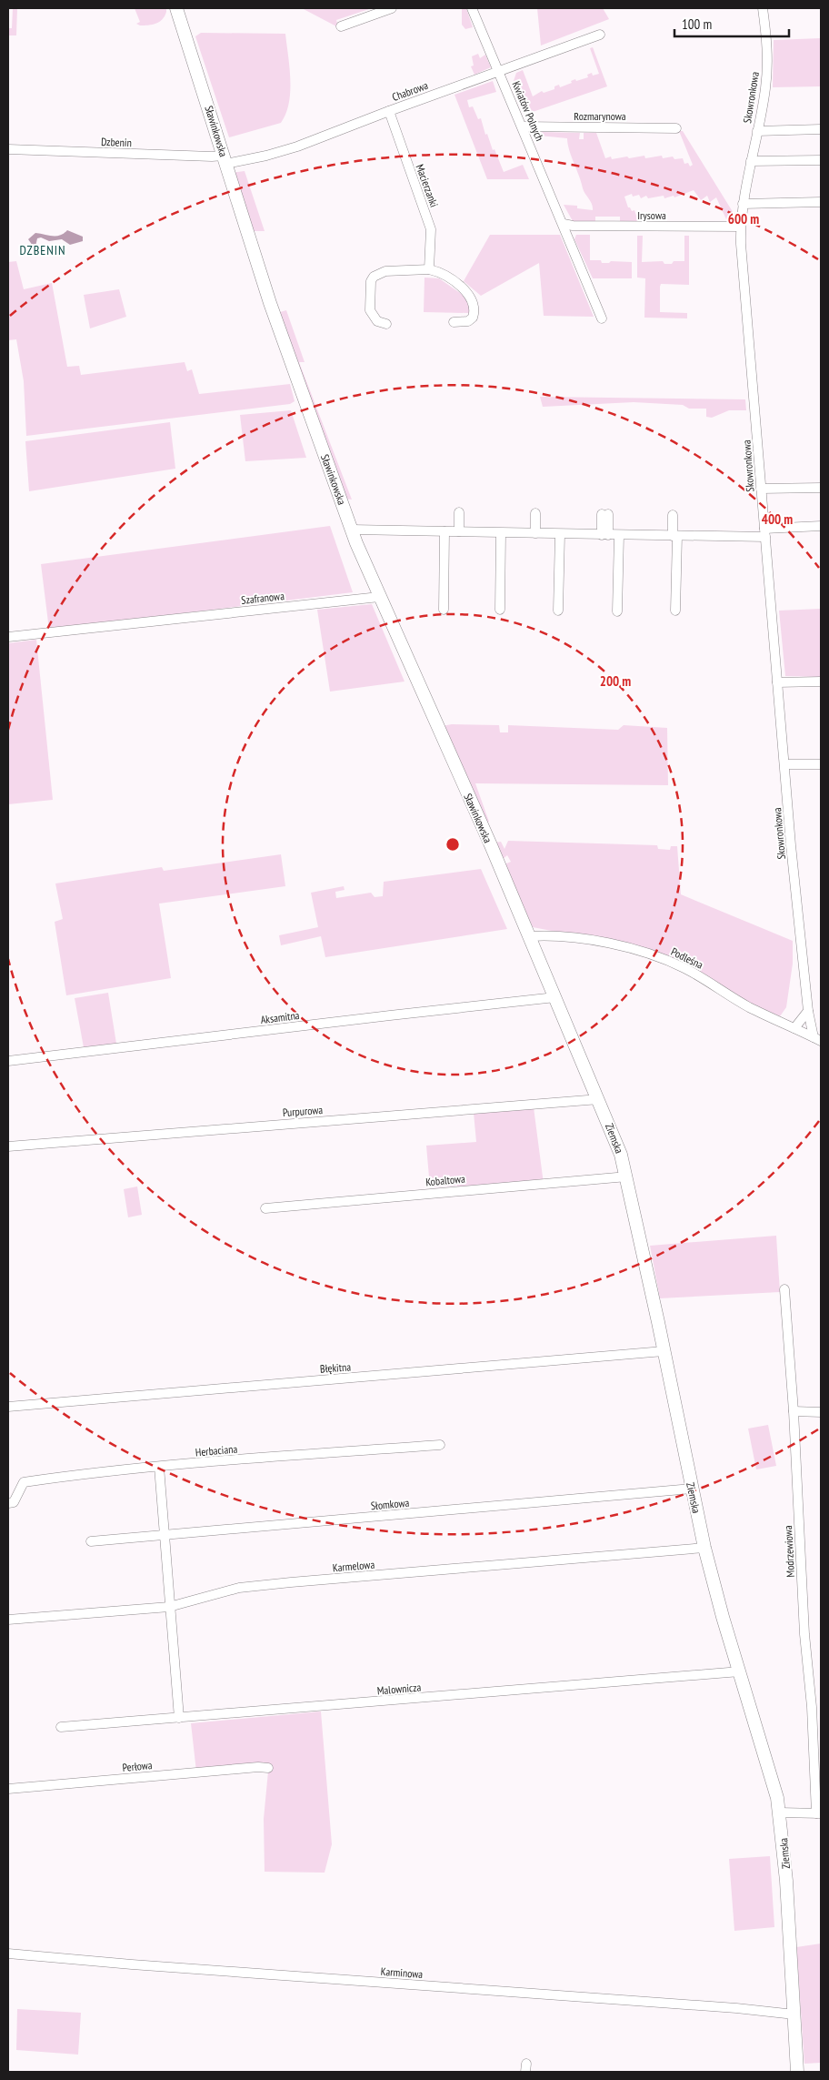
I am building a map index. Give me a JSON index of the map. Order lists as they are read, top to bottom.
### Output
{
  "streets": {
    "street": [
      "Chabrowa",
      "Skowronkowa",
      "Kwiatów Polnych",
      "Rozmarynowa",
      "Sławinkowska",
      "Dzbenin",
      "Macierzanki",
      "Irysowa",
      "Szafranowa",
      "Podleśna",
      "Aksamitna",
      "Purpurowa",
      "Ziemska",
      "Kobaltowa",
      "Błękitna",
      "Herbaciana",
      "Słomkowa",
      "Modrzewiowa",
      "Karmelowa",
      "Malownicza",
      "Perłowa",
      "Karminowa"
    ]
  },
  "crossings": [
    ["Chabrowa", "Kwiatów Polnych"],
    ["Chabrowa", "Sławinkowska"],
    ["Chabrowa", "Dzbenin"],
    ["Chabrowa", "Macierzanki"],
    ["Skowronkowa", "Irysowa"],
    ["Skowronkowa", "Podleśna"],
    ["Kwiatów Polnych", "Rozmarynowa"],
    ["Kwiatów Polnych", "Irysowa"],
    ["Sławinkowska", "Dzbenin"],
    ["Sławinkowska", "Szafranowa"],
    ["Sławinkowska", "Podleśna"],
    ["Sławinkowska", "Ziemska"],
    ["Podleśna", "Ziemska"],
    ["Aksamitna", "Ziemska"],
    ["Purpurowa", "Ziemska"],
    ["Ziemska", "Kobaltowa"],
    ["Ziemska", "Błękitna"],
    ["Ziemska", "Słomkowa"],
    ["Ziemska", "Karmelowa"],
    ["Ziemska", "Malownicza"],
    ["Ziemska", "Karminowa"]
  ],
  "districts": ["DZBENIN"],
  "scale_bar": "100 m",
  "rings": ["600 m", "400 m", "200 m"]
}
